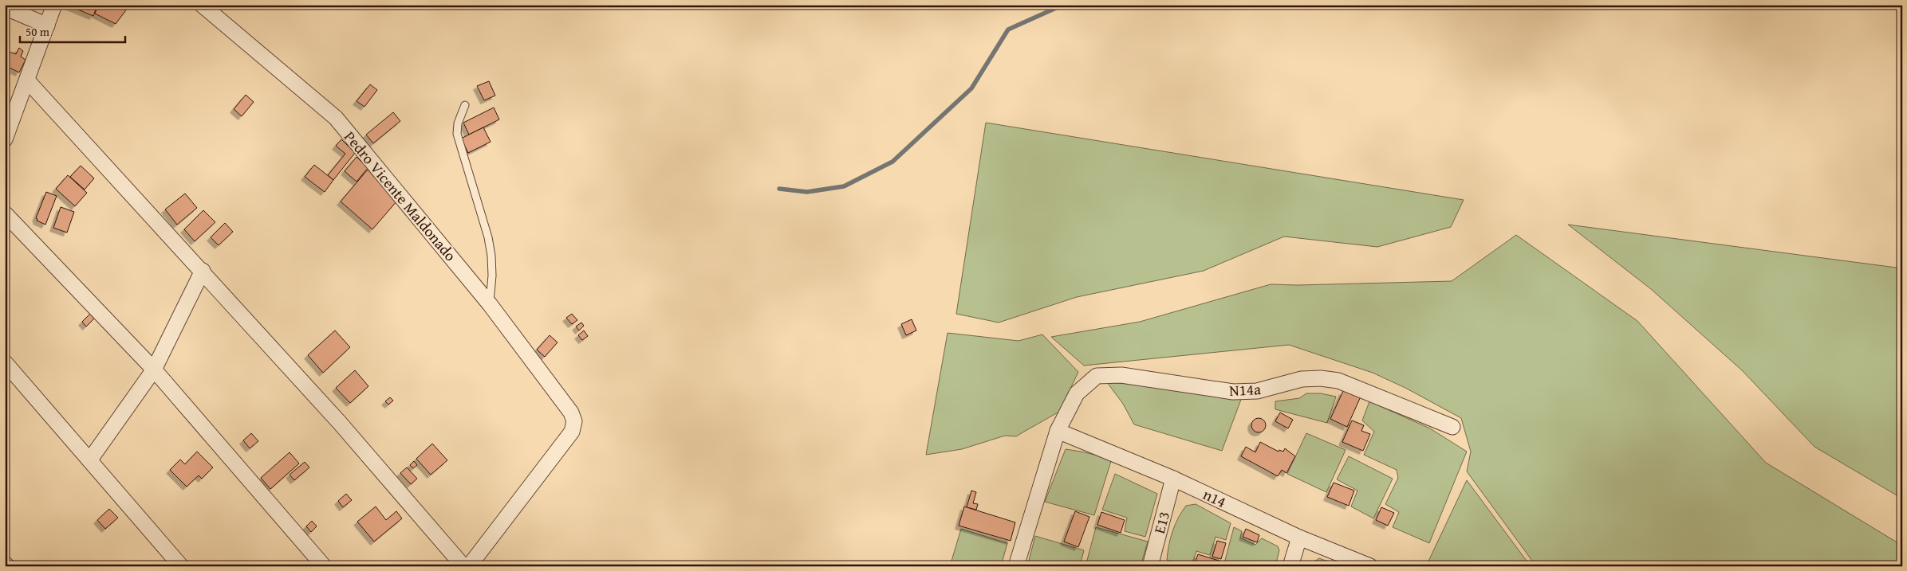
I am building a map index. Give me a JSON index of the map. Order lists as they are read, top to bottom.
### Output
{
  "streets": {
    "street": [
      "Pedro Vicente Maldonado",
      "N14a",
      "n14",
      "E13"
    ]
  },
  "crossings": [
    ["N14a", "n14"],
    ["n14", "E13"]
  ],
  "scale_bar": "50 m"
}
